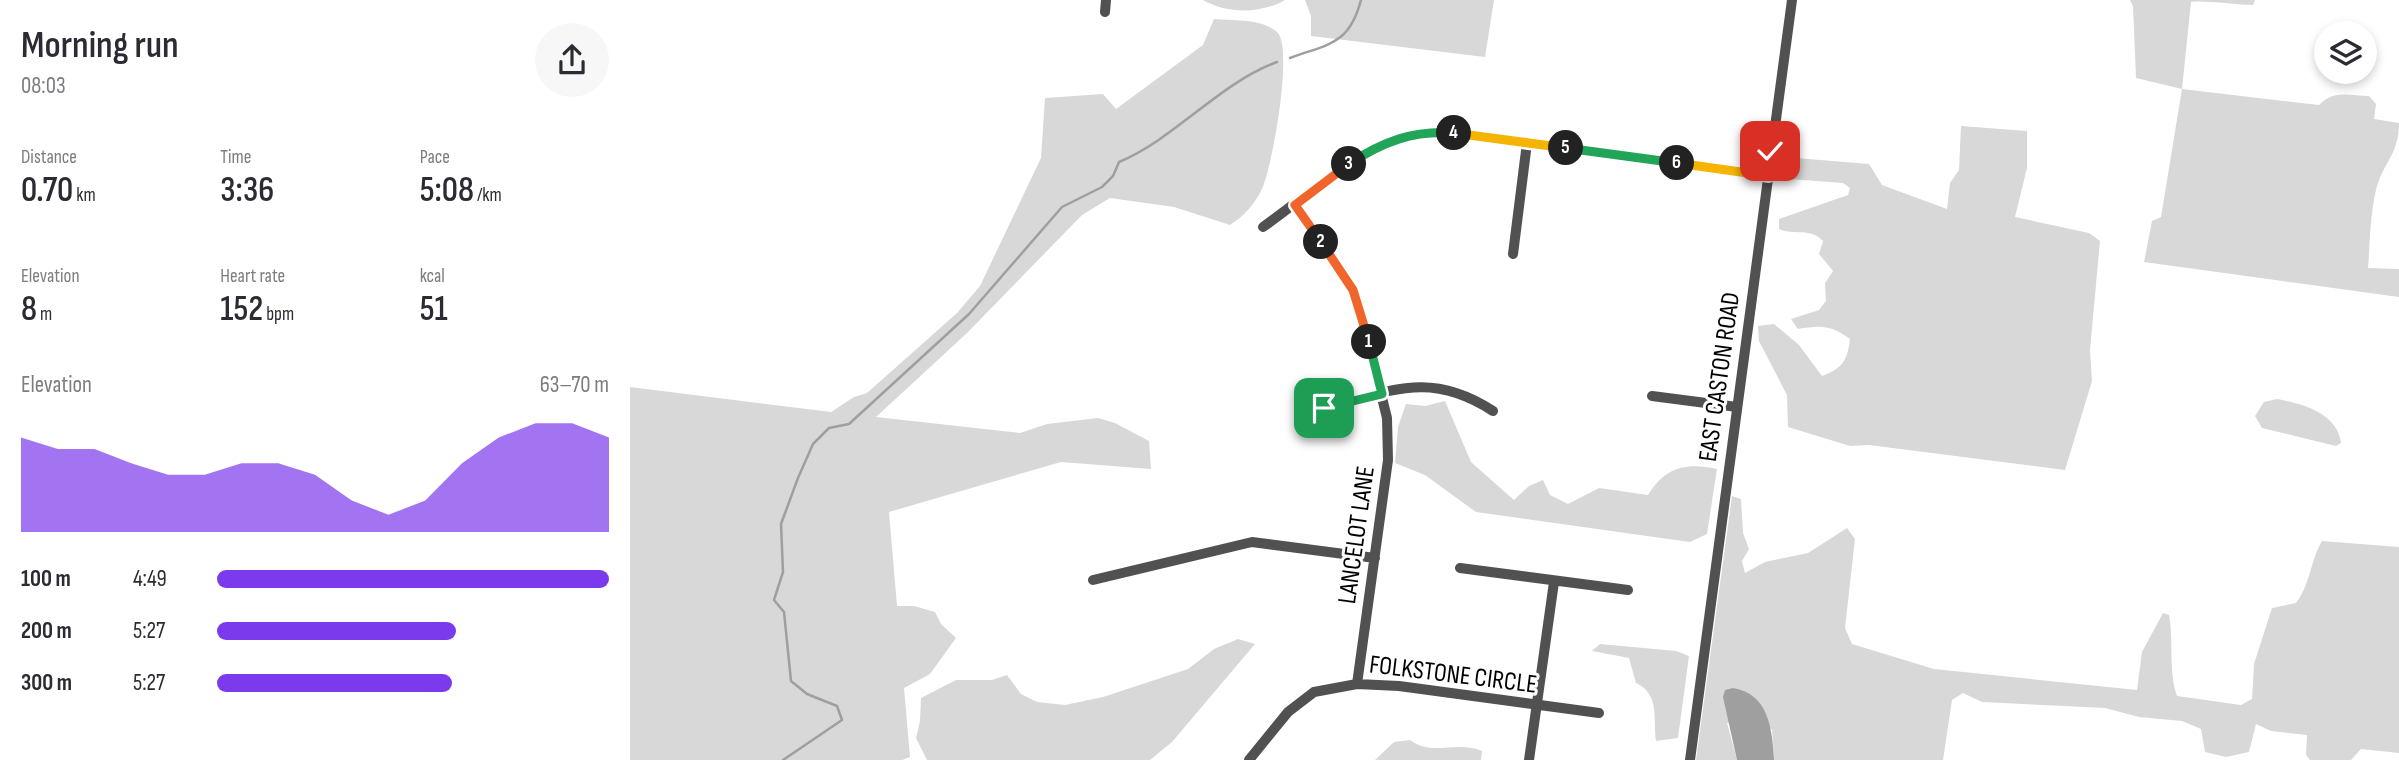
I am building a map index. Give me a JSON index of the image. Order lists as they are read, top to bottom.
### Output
{
  "streets": {
    "street": ["EAST CASTON ROAD", "LANCELOT LANE", "FOLKSTONE CIRCLE"]
  },
  "crossings": [
    ["LANCELOT LANE", "FOLKSTONE CIRCLE"]
  ],
  "page": {
    "heading": ["Morning run", "08:03"],
    "pins": [
      "4",
      "5",
      "6",
      "3",
      "2",
      "1"
    ],
    "stats": [
      ["Distance", "0.70 km"],
      ["Time", "3:36"],
      ["Pace", "5:08 /km"],
      ["Elevation", "8 m"],
      ["Heart rate", "152 bpm"],
      ["kcal", "51"]
    ],
    "chart": ["Elevation", "63–70 m"],
    "list": [
      {
        "name": "100 m",
        "note": "4:49"
      },
      {
        "name": "200 m",
        "note": "5:27"
      },
      {
        "name": "300 m",
        "note": "5:27"
      }
    ]
  }
}
